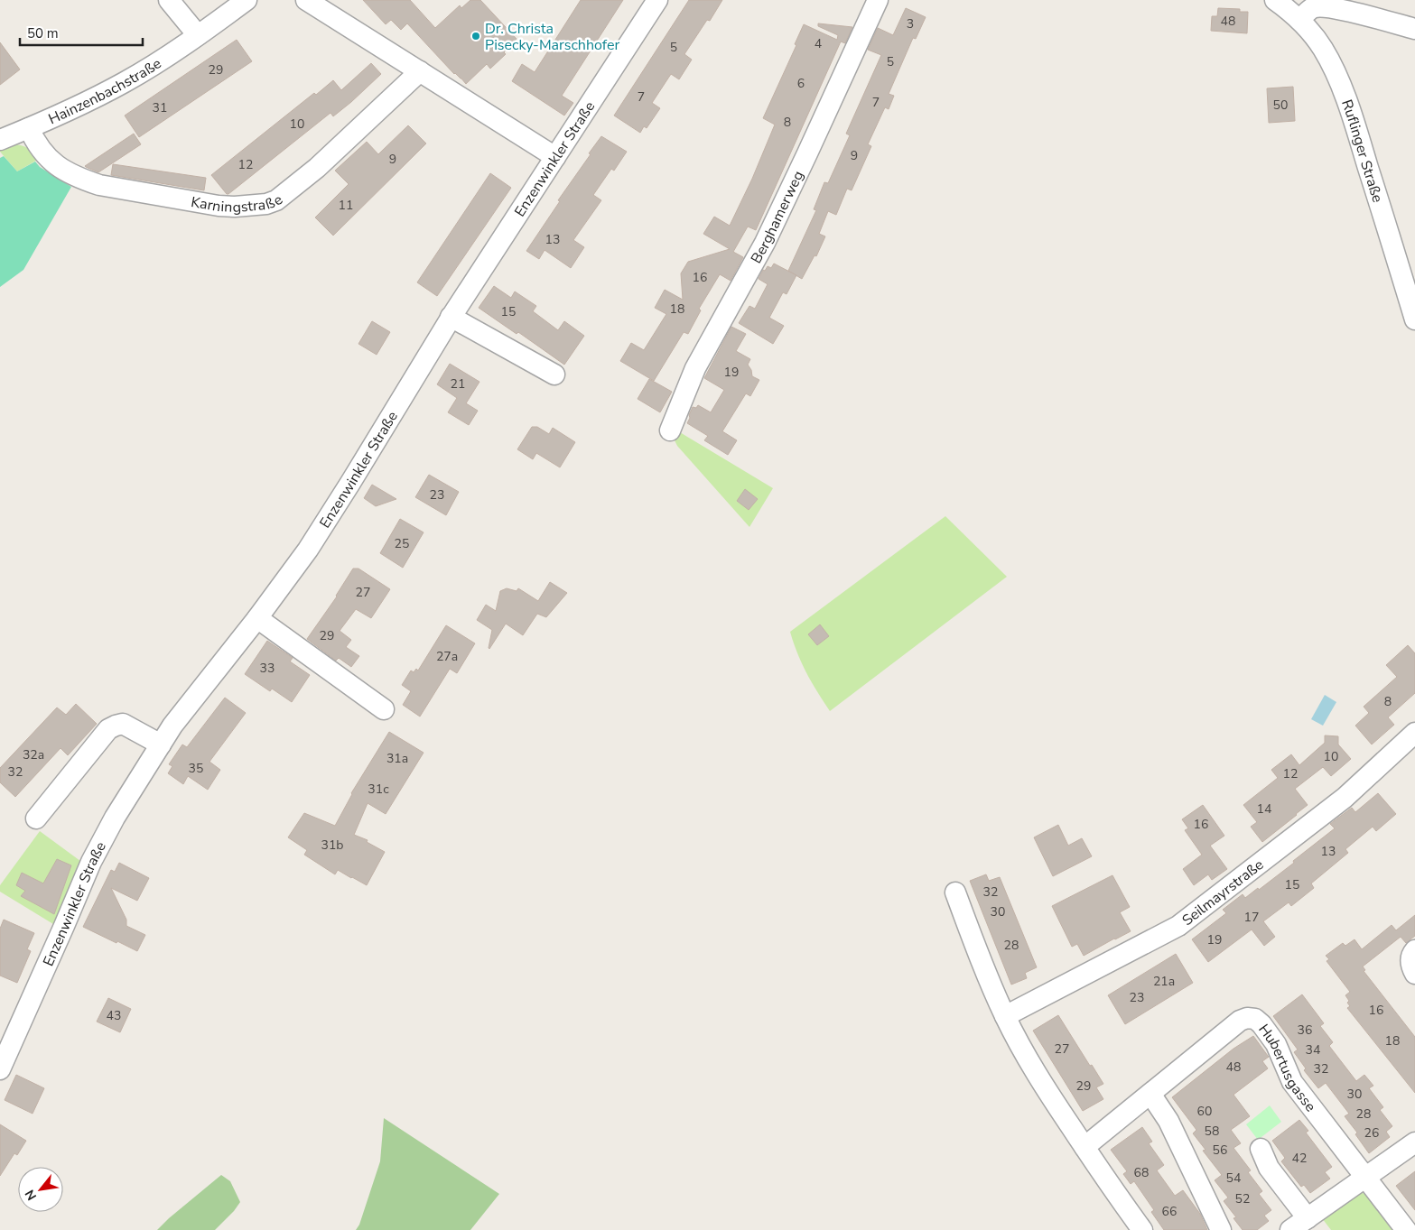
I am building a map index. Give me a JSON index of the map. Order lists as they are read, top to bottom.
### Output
{
  "streets": {
    "street": [
      "Hainzenbachstraße",
      "Ruflinger Straße",
      "Enzenwinkler Straße",
      "Karningstraße",
      "Berghamerweg",
      "Seilmayrstraße",
      "Hubertusgasse"
    ]
  },
  "crossings": [
    ["Hainzenbachstraße", "Karningstraße"]
  ],
  "places": ["Dr. Christa Pisecky-Marschhofer"],
  "house_numbers": [
    "48",
    "3",
    "4",
    "5",
    "5",
    "29",
    "6",
    "7",
    "7",
    "50",
    "31",
    "8",
    "10",
    "9",
    "9",
    "12",
    "11",
    "13",
    "16",
    "18",
    "15",
    "19",
    "21",
    "23",
    "25",
    "27",
    "29",
    "27a",
    "33",
    "8",
    "32a",
    "10",
    "31a",
    "35",
    "32",
    "12",
    "31c",
    "14",
    "16",
    "31b",
    "13",
    "15",
    "32",
    "30",
    "17",
    "19",
    "28",
    "21a",
    "23",
    "16",
    "43",
    "36",
    "18",
    "27",
    "34",
    "48",
    "32",
    "29",
    "30",
    "60",
    "28",
    "58",
    "26",
    "56",
    "42",
    "68",
    "54",
    "52",
    "66"
  ],
  "scale_bar": "50 m",
  "north": "bottom left"
}
